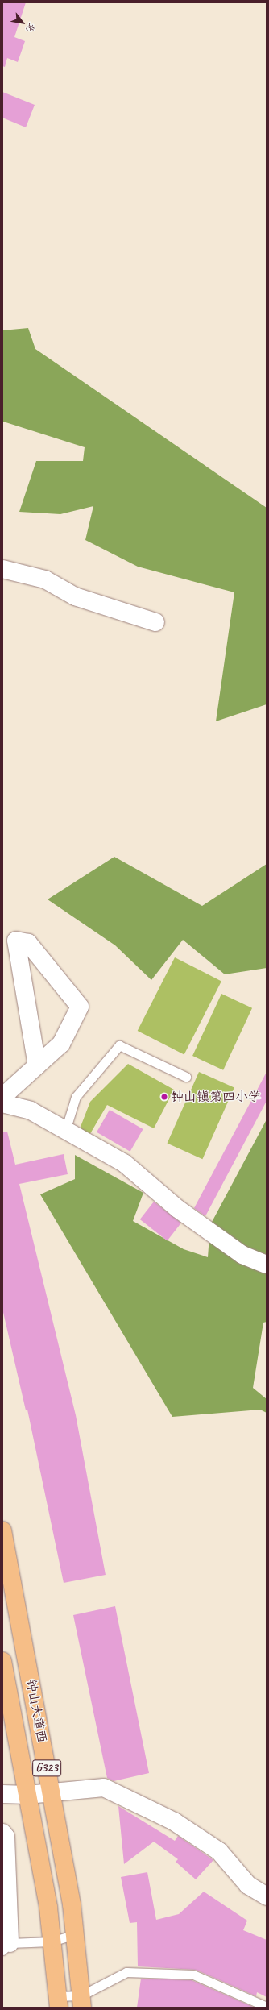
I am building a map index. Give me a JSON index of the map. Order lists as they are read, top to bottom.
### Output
{
  "streets": {
    "highway": ["钟山大道西", "G323"]
  },
  "places": ["钟山镇第四小学"],
  "north": "bottom right"
}
